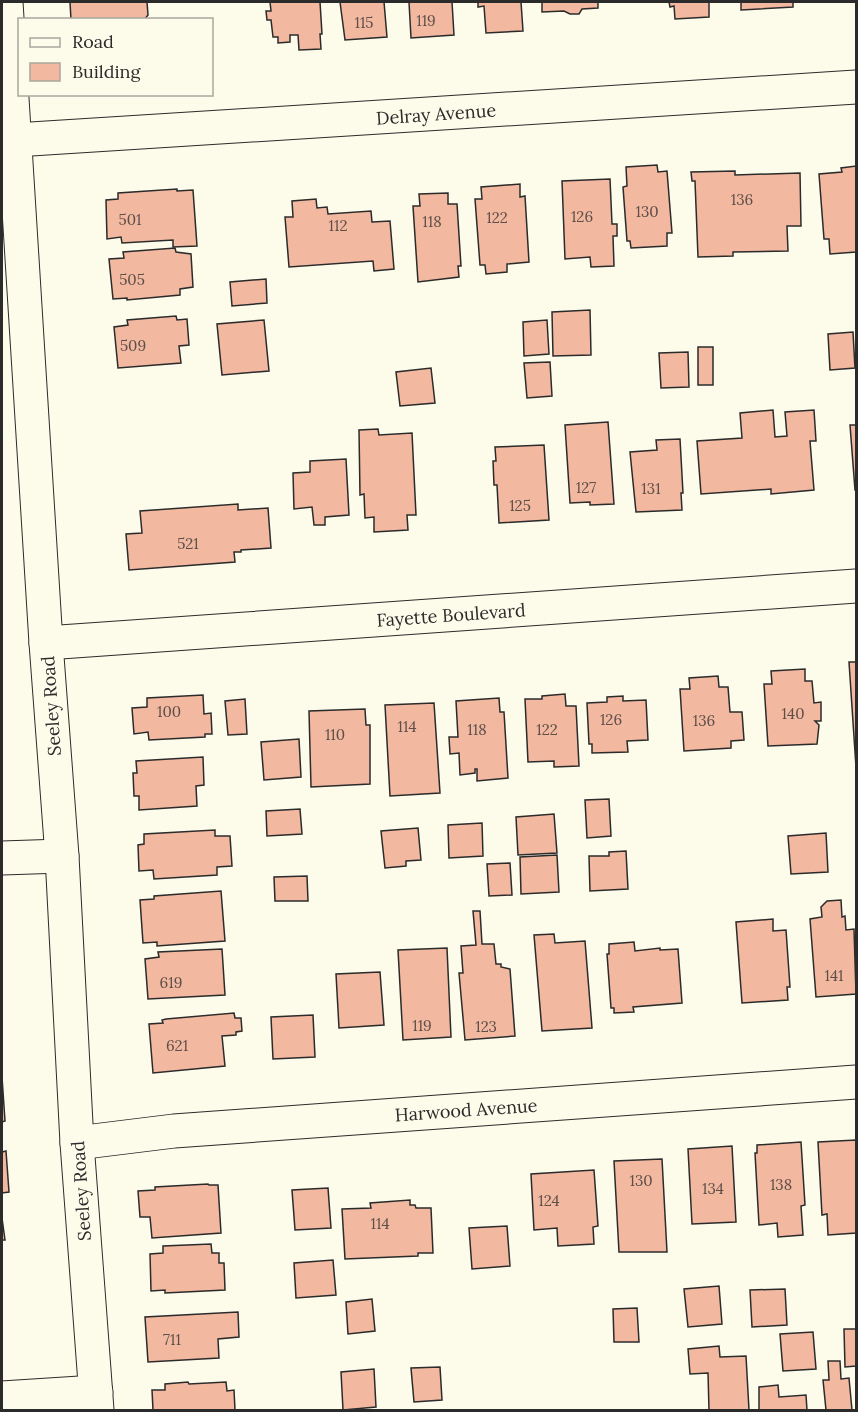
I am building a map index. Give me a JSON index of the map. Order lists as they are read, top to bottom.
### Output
{
  "streets": {
    "street": [
      "Delray Avenue",
      "Fayette Boulevard",
      "Seeley Road",
      "Harwood Avenue"
    ]
  },
  "crossings": [
    ["Delray Avenue", "Seeley Road"],
    ["Fayette Boulevard", "Seeley Road"],
    ["Seeley Road", "Harwood Avenue"]
  ],
  "house_numbers": [
    "119",
    "115",
    "136",
    "130",
    "126",
    "122",
    "501",
    "118",
    "112",
    "505",
    "509",
    "127",
    "131",
    "125",
    "521",
    "100",
    "140",
    "126",
    "136",
    "114",
    "118",
    "122",
    "110",
    "141",
    "619",
    "119",
    "123",
    "621",
    "130",
    "138",
    "134",
    "124",
    "114",
    "711"
  ],
  "legend": ["Road", "Building"]
}
